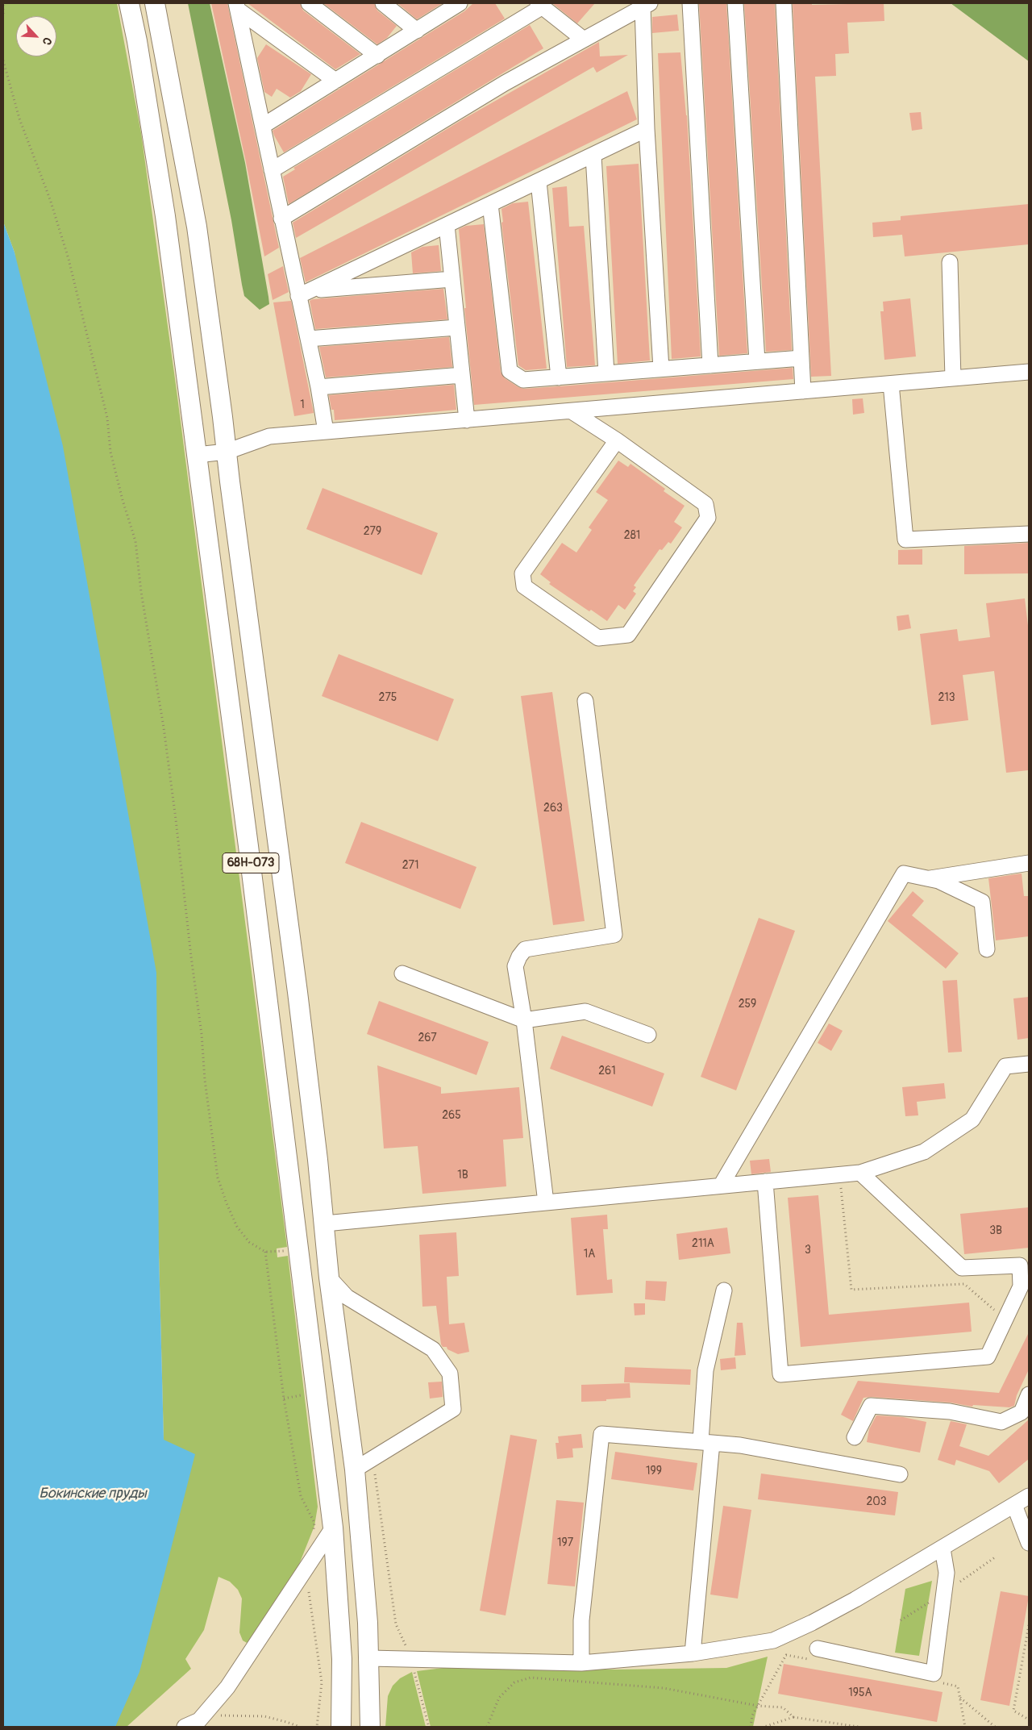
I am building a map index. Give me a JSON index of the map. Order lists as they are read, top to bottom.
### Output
{
  "streets": {
    "main road": ["68Н-073"]
  },
  "water": ["Бокинские пруды"],
  "house_numbers": [
    "1",
    "279",
    "281",
    "275",
    "213",
    "263",
    "271",
    "259",
    "267",
    "261",
    "265",
    "1В",
    "3В",
    "211А",
    "3",
    "1А",
    "199",
    "203",
    "197",
    "195А"
  ],
  "north": "bottom right"
}
